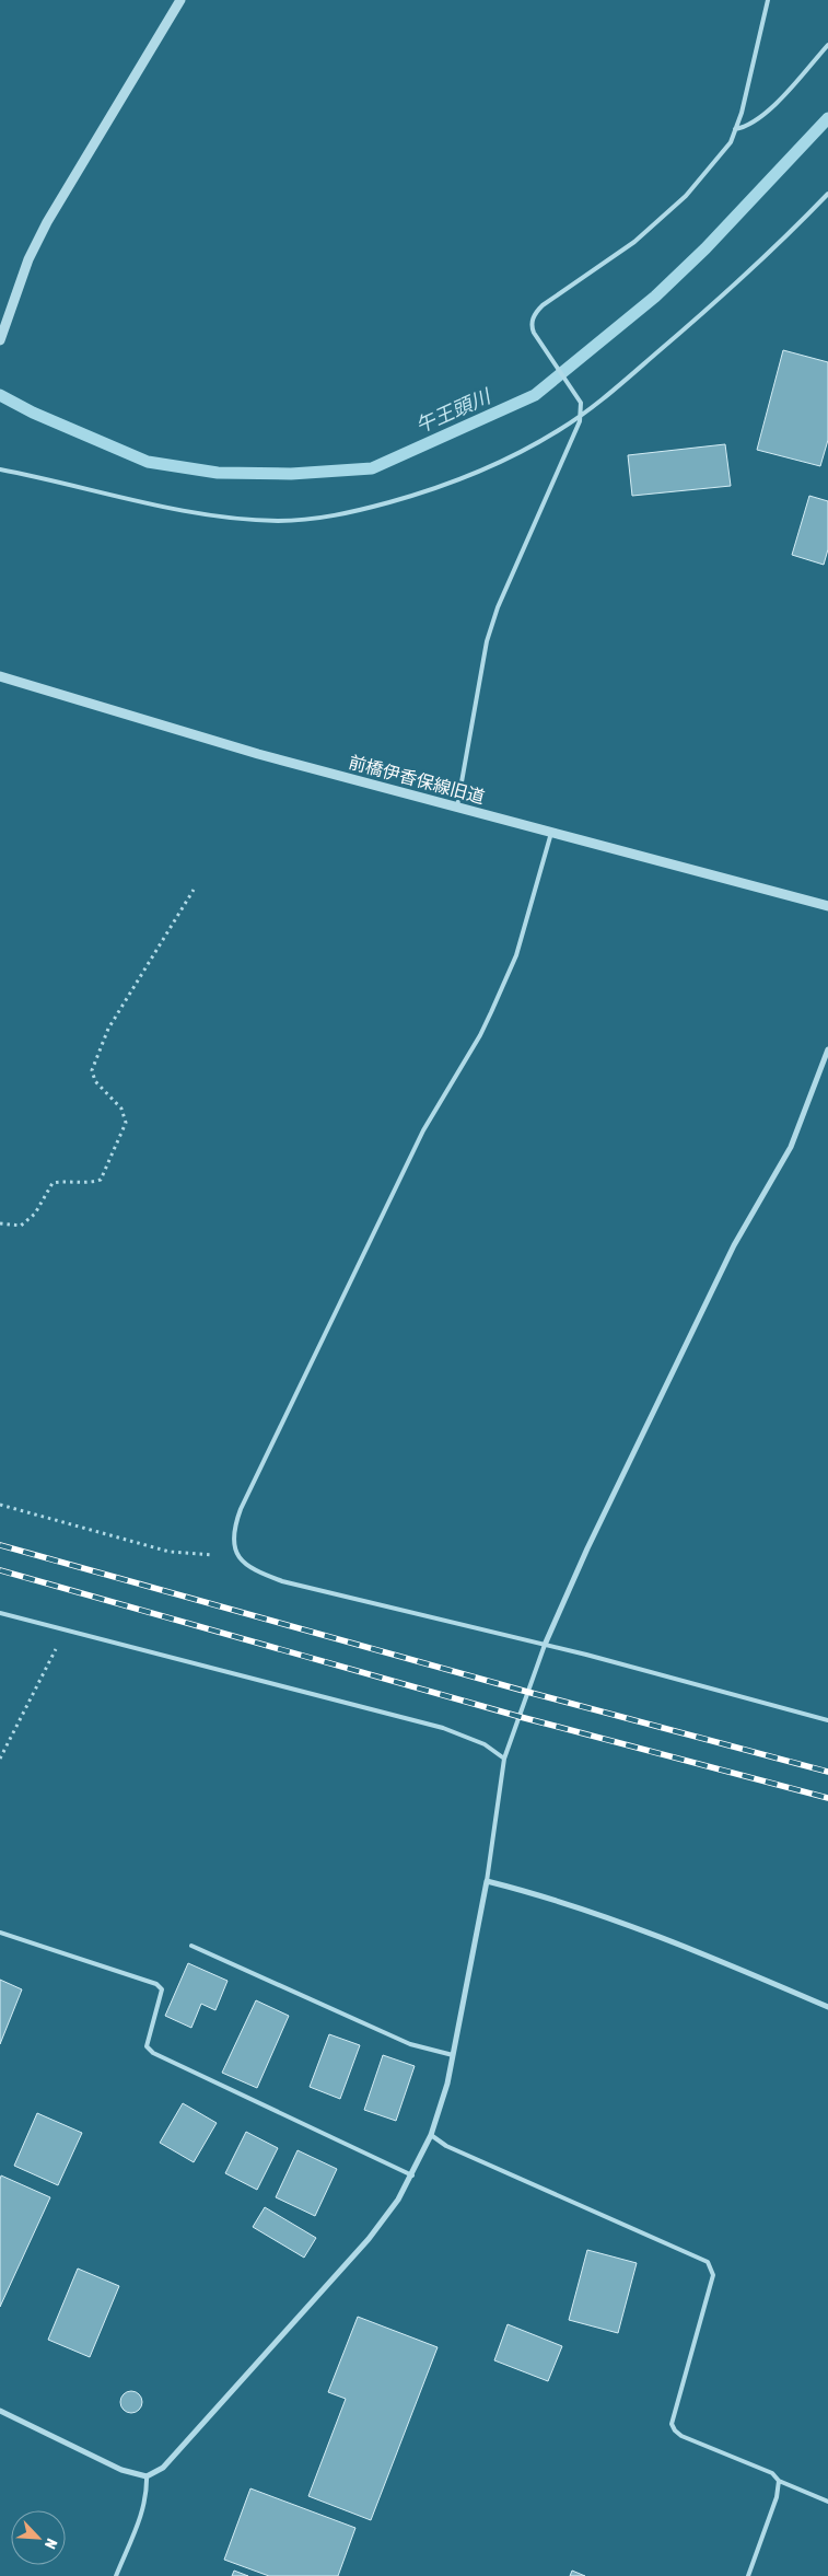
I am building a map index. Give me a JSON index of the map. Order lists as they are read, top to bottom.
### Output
{
  "streets": {
    "street": ["前橋伊香保線旧道"]
  },
  "water": ["午王頭川"],
  "north": "bottom right"
}
